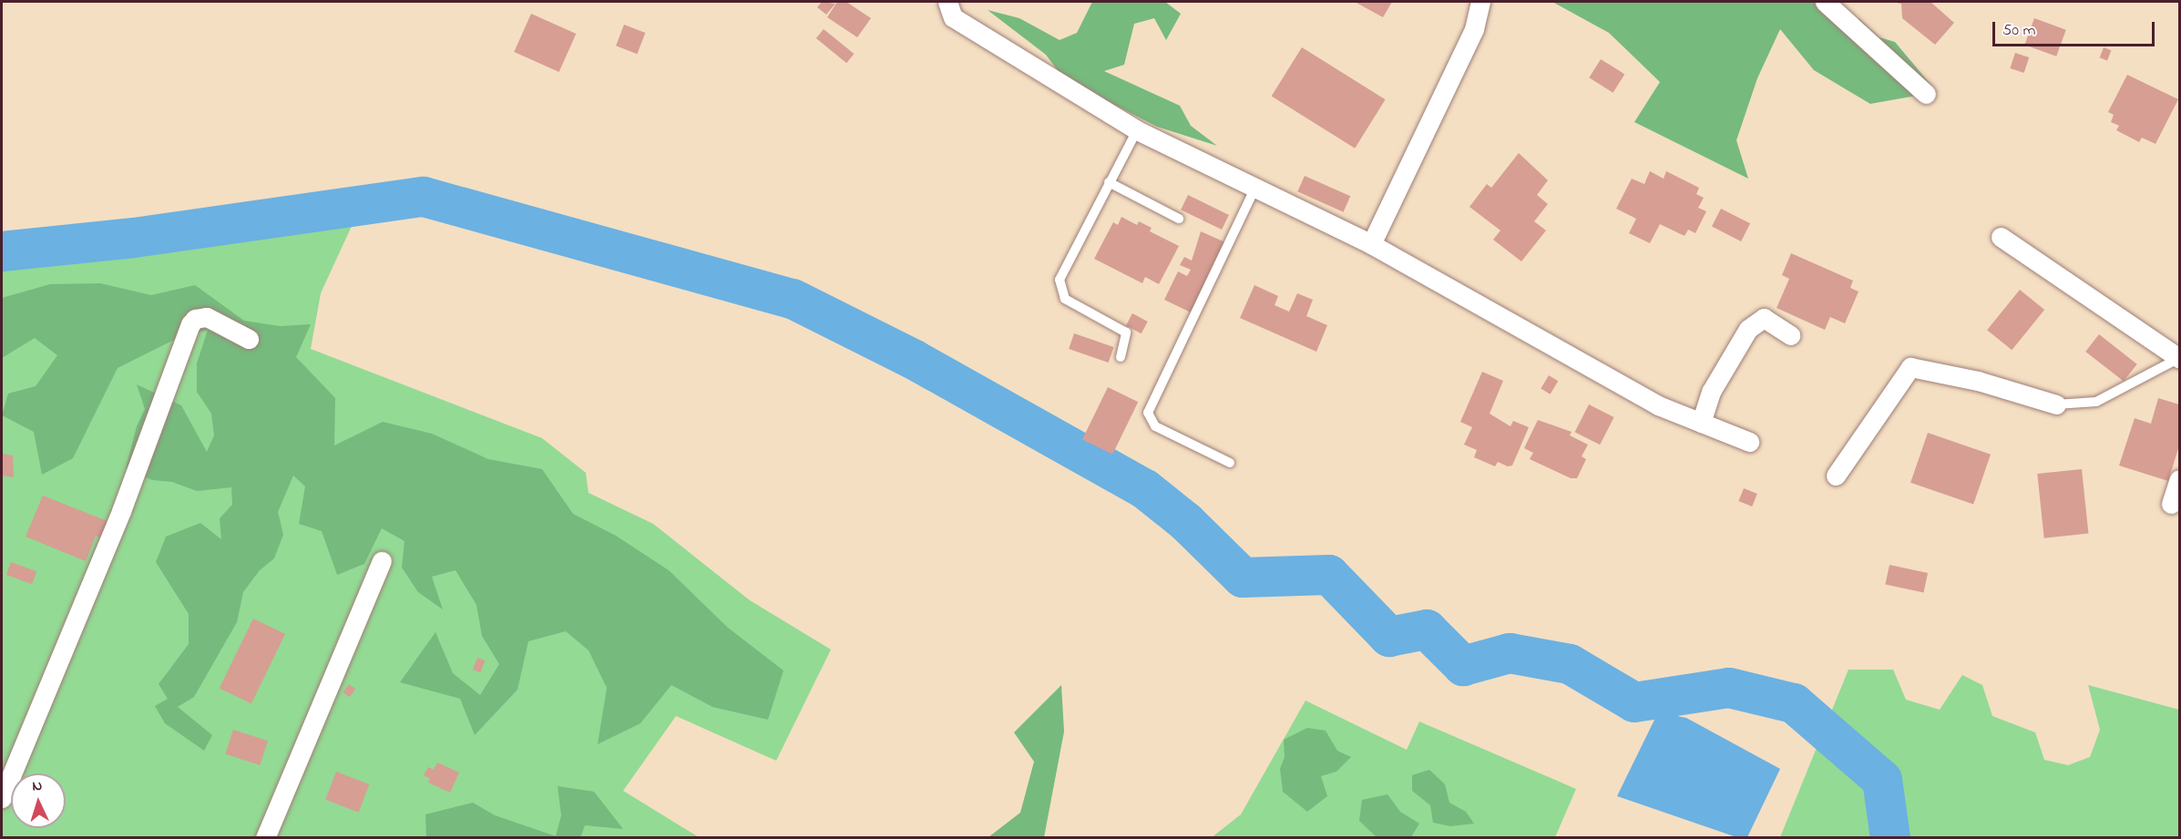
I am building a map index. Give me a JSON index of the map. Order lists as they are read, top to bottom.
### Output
{
  "scale_bar": "50 m",
  "north": "top"
}
